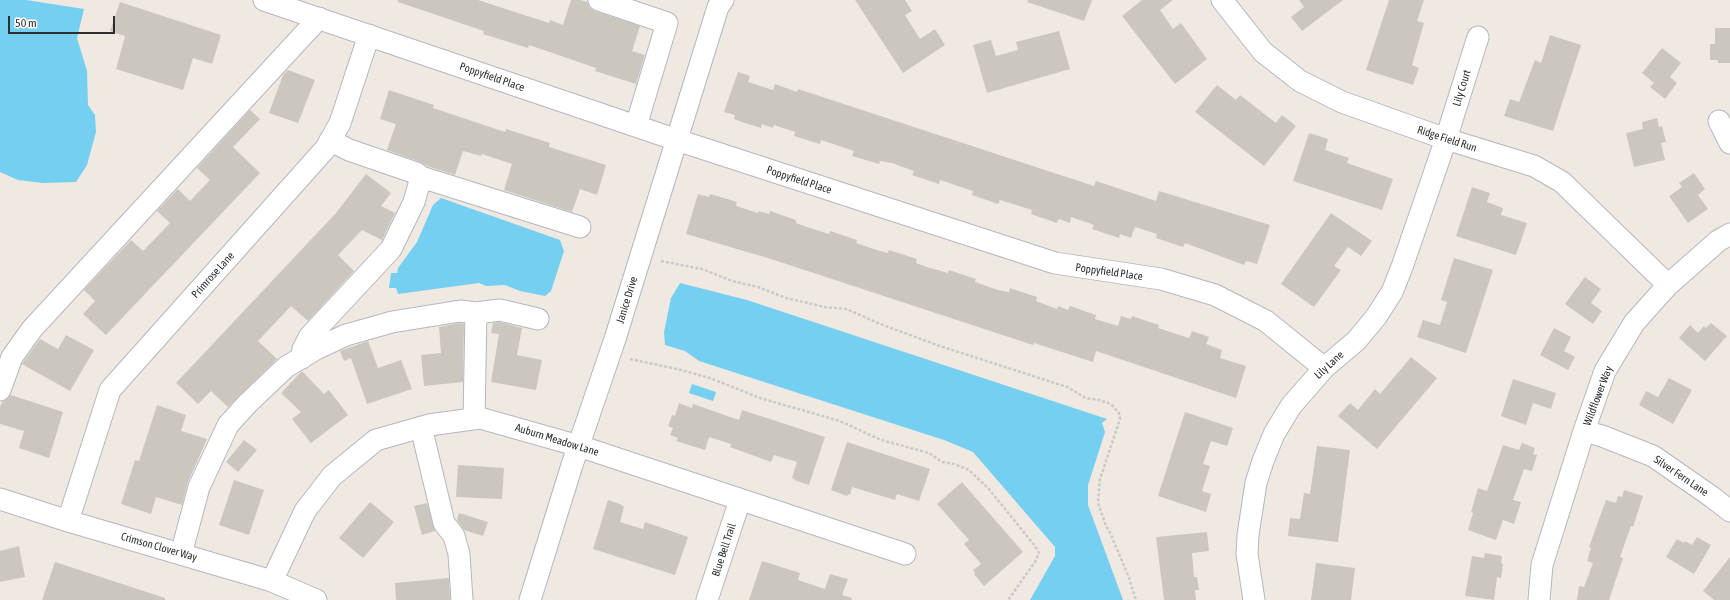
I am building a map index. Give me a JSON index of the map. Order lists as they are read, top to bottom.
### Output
{
  "streets": {
    "street": [
      "Poppyfield Place",
      "Lily Court",
      "Ridge Field Run",
      "Primrose Lane",
      "Janice Drive",
      "Lily Lane",
      "Wildflower Way",
      "Auburn Meadow Lane",
      "Silver Fern Lane",
      "Crimson Clover Way",
      "Blue Bell Trail"
    ]
  },
  "crossings": [
    ["Poppyfield Place", "Primrose Lane"],
    ["Poppyfield Place", "Janice Drive"],
    ["Poppyfield Place", "Lily Lane"],
    ["Lily Court", "Ridge Field Run"],
    ["Lily Court", "Lily Lane"],
    ["Ridge Field Run", "Lily Lane"],
    ["Ridge Field Run", "Wildflower Way"],
    ["Primrose Lane", "Crimson Clover Way"],
    ["Janice Drive", "Auburn Meadow Lane"],
    ["Wildflower Way", "Silver Fern Lane"],
    ["Auburn Meadow Lane", "Crimson Clover Way"],
    ["Auburn Meadow Lane", "Blue Bell Trail"]
  ],
  "scale_bar": "50 m"
}
